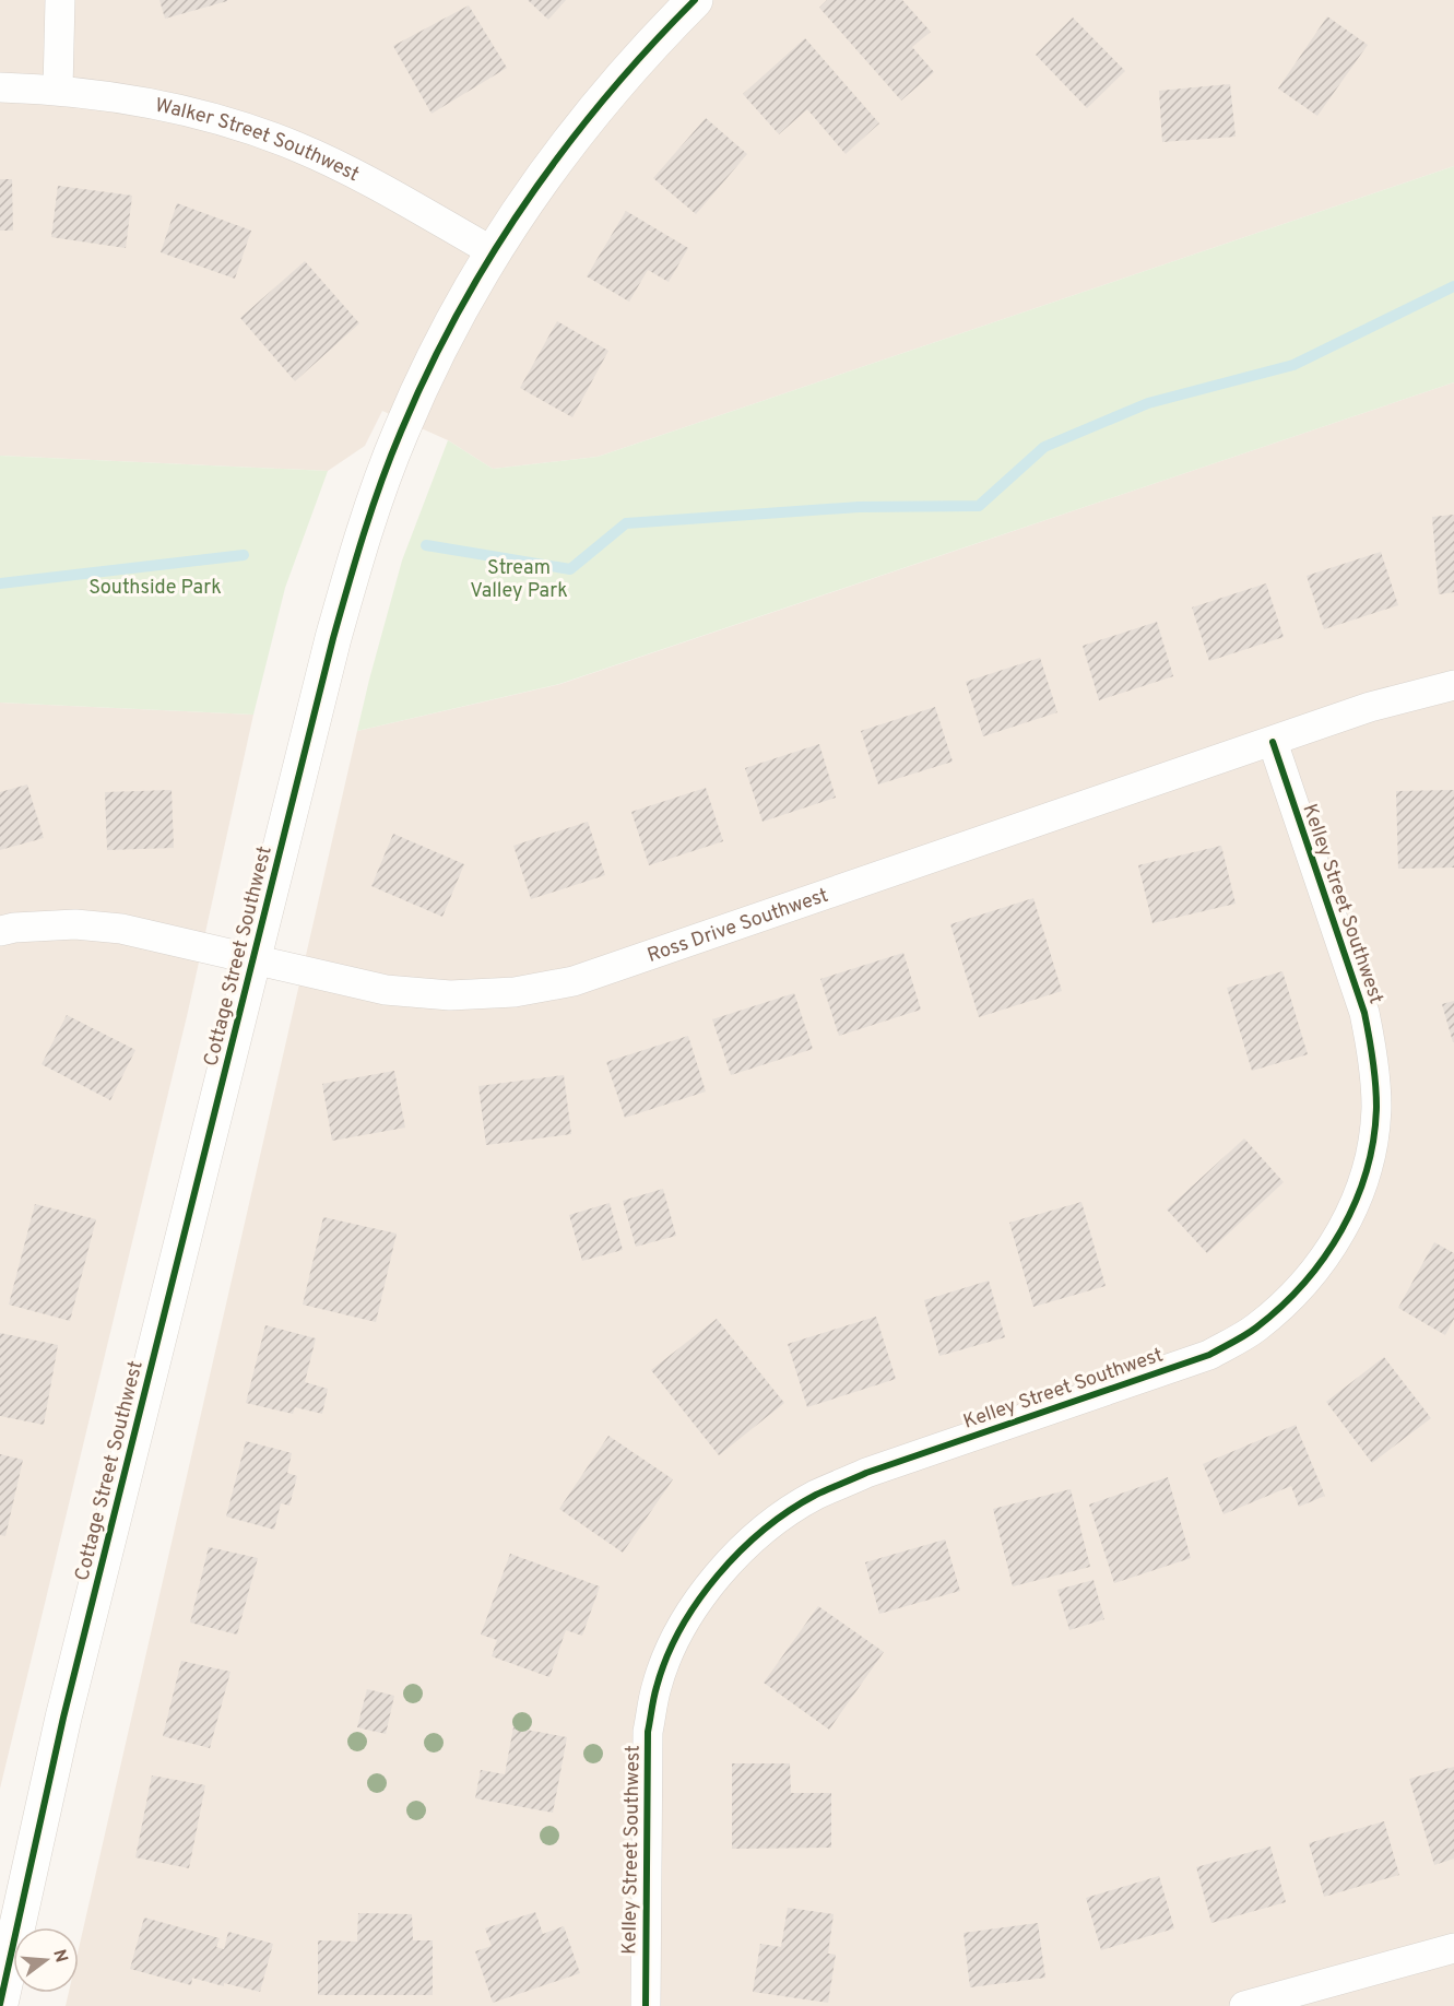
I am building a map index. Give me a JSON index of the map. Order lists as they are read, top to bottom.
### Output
{
  "streets": {
    "street": [
      "Walker Street Southwest",
      "Kelley Street Southwest",
      "Ross Drive Southwest",
      "Cottage Street Southwest"
    ]
  },
  "crossings": [
    ["Walker Street Southwest", "Cottage Street Southwest"],
    ["Kelley Street Southwest", "Ross Drive Southwest"],
    ["Ross Drive Southwest", "Cottage Street Southwest"]
  ],
  "parks": ["Stream Valley Park", "Southside Park"],
  "north": "right"
}
